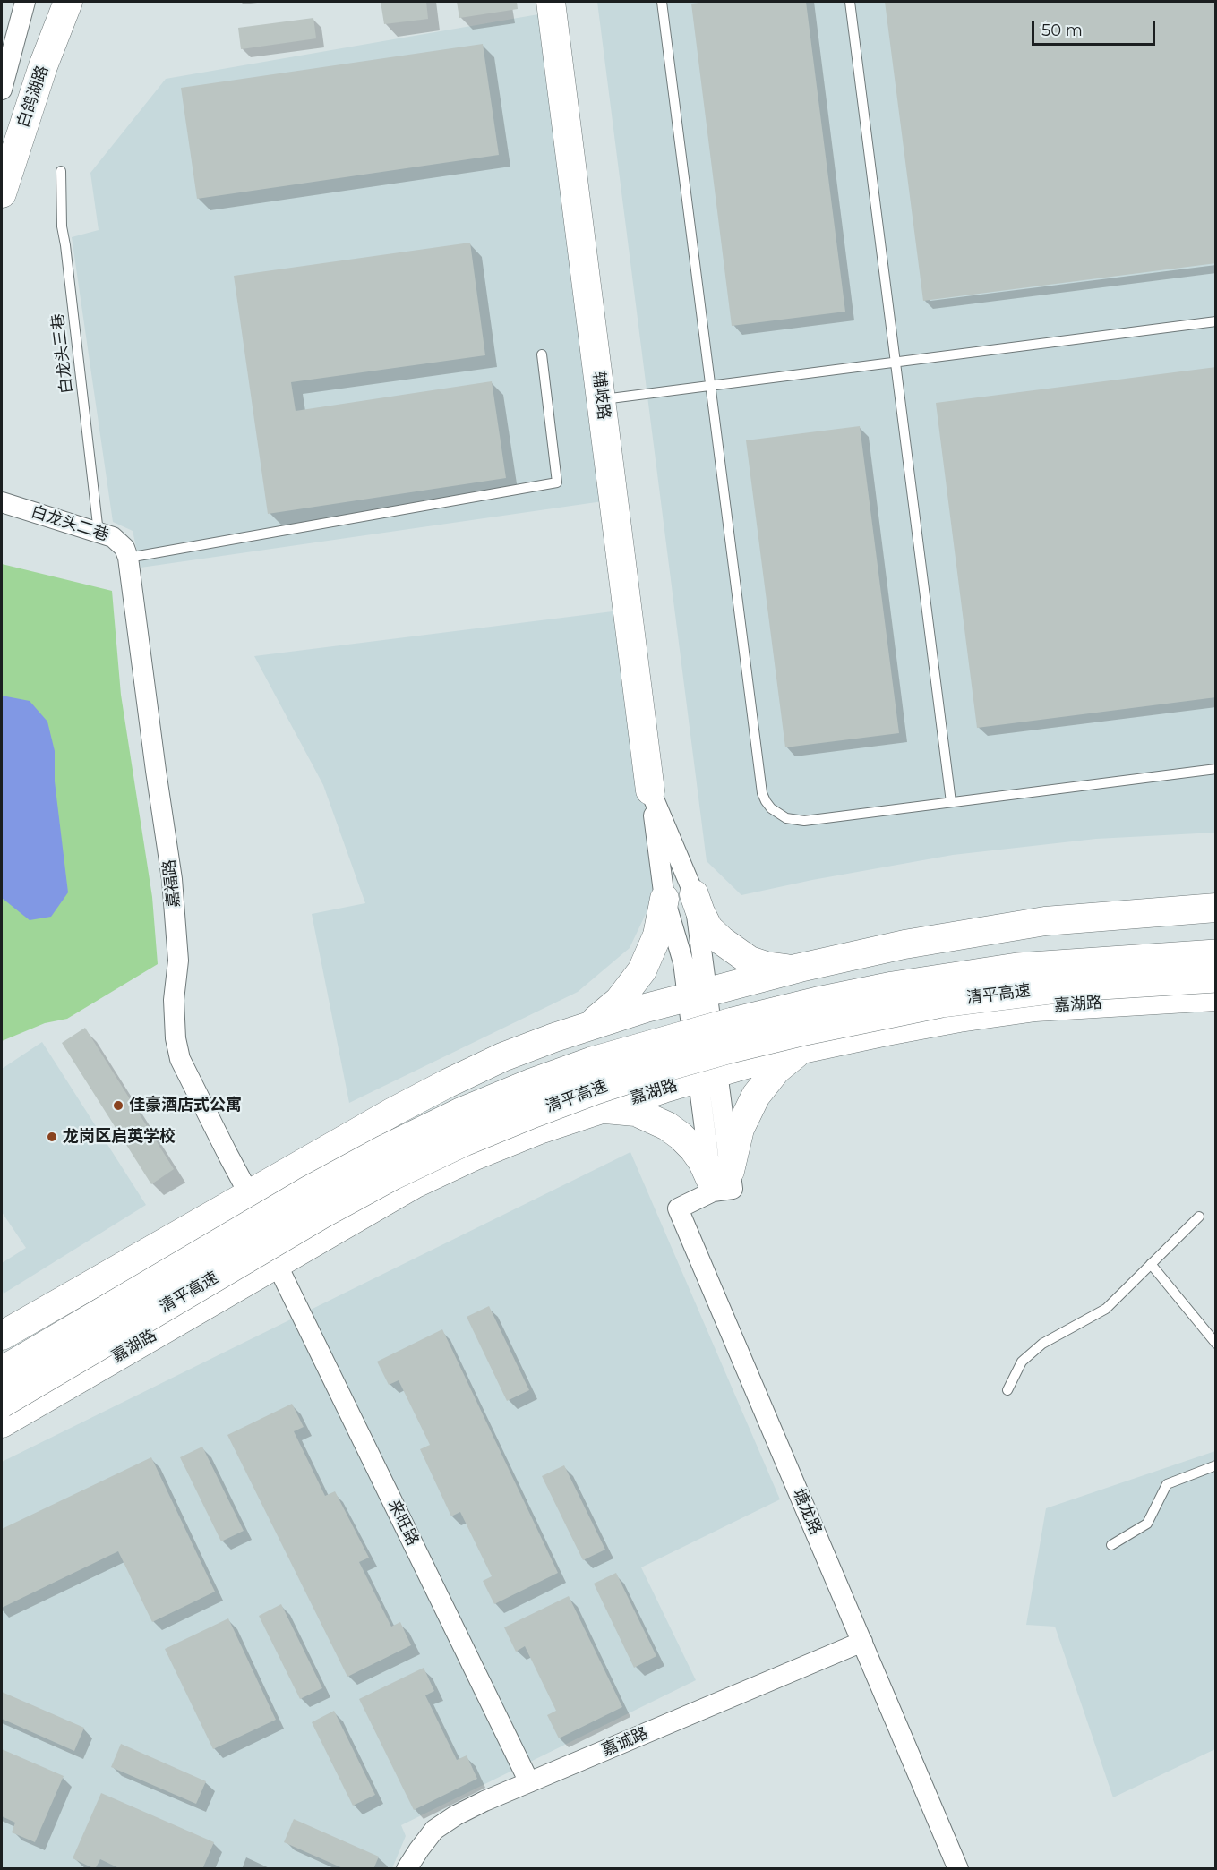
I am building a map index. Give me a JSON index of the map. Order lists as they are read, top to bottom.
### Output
{
  "streets": {
    "highway": ["清平高速"],
    "main road": ["白鸽湖路", "辅岐路", "嘉湖路"],
    "street": [
      "白龙头二巷",
      "嘉福路",
      "塘龙路",
      "来旺路",
      "嘉诚路"
    ],
    "lane": ["白龙头三巷"]
  },
  "crossings": [
    ["白龙头三巷", "白龙头二巷"],
    ["白龙头二巷", "嘉福路"],
    ["嘉湖路", "来旺路"],
    ["塘龙路", "嘉诚路"],
    ["来旺路", "嘉诚路"]
  ],
  "places": ["佳豪酒店式公寓", "龙岗区启英学校"],
  "scale_bar": "50 m"
}
